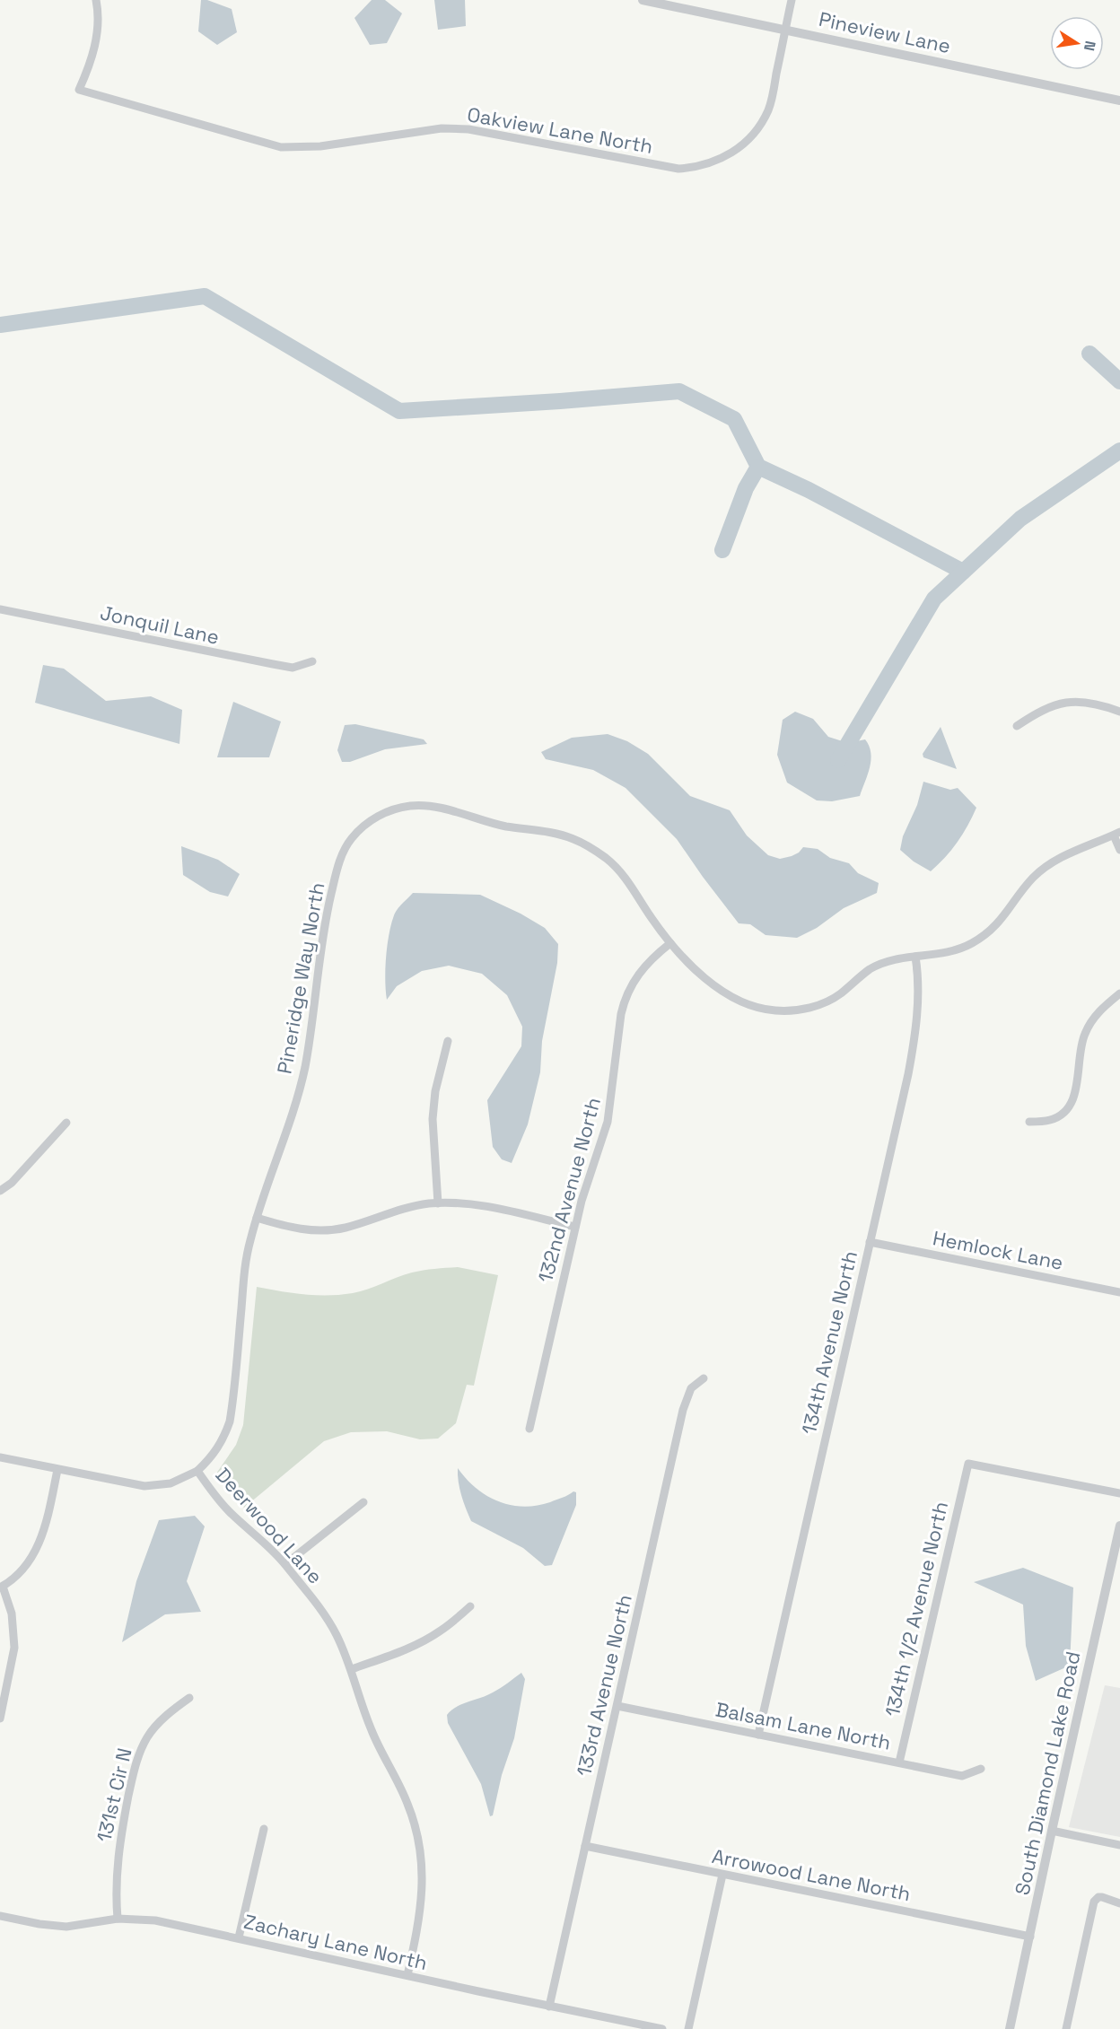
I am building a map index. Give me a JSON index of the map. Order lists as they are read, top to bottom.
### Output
{
  "streets": {
    "street": [
      "Pineview Lane",
      "Oakview Lane North",
      "Jonquil Lane",
      "Pineridge Way North",
      "132nd Avenue North",
      "Hemlock Lane",
      "134th Avenue North",
      "Deerwood Lane",
      "134th 1/2 Avenue North",
      "133rd Avenue North",
      "Balsam Lane North",
      "South Diamond Lake Road",
      "131st Cir N",
      "Arrowood Lane North",
      "Zachary Lane North"
    ]
  },
  "crossings": [
    ["Pineview Lane", "Oakview Lane North"],
    ["Pineridge Way North", "132nd Avenue North"],
    ["Pineridge Way North", "134th Avenue North"],
    ["Pineridge Way North", "Deerwood Lane"],
    ["Hemlock Lane", "134th Avenue North"],
    ["134th Avenue North", "Balsam Lane North"],
    ["Deerwood Lane", "Zachary Lane North"],
    ["134th 1/2 Avenue North", "Balsam Lane North"],
    ["133rd Avenue North", "Balsam Lane North"],
    ["133rd Avenue North", "Arrowood Lane North"],
    ["133rd Avenue North", "Zachary Lane North"],
    ["South Diamond Lake Road", "Arrowood Lane North"],
    ["131st Cir N", "Zachary Lane North"]
  ],
  "north": "right"
}
